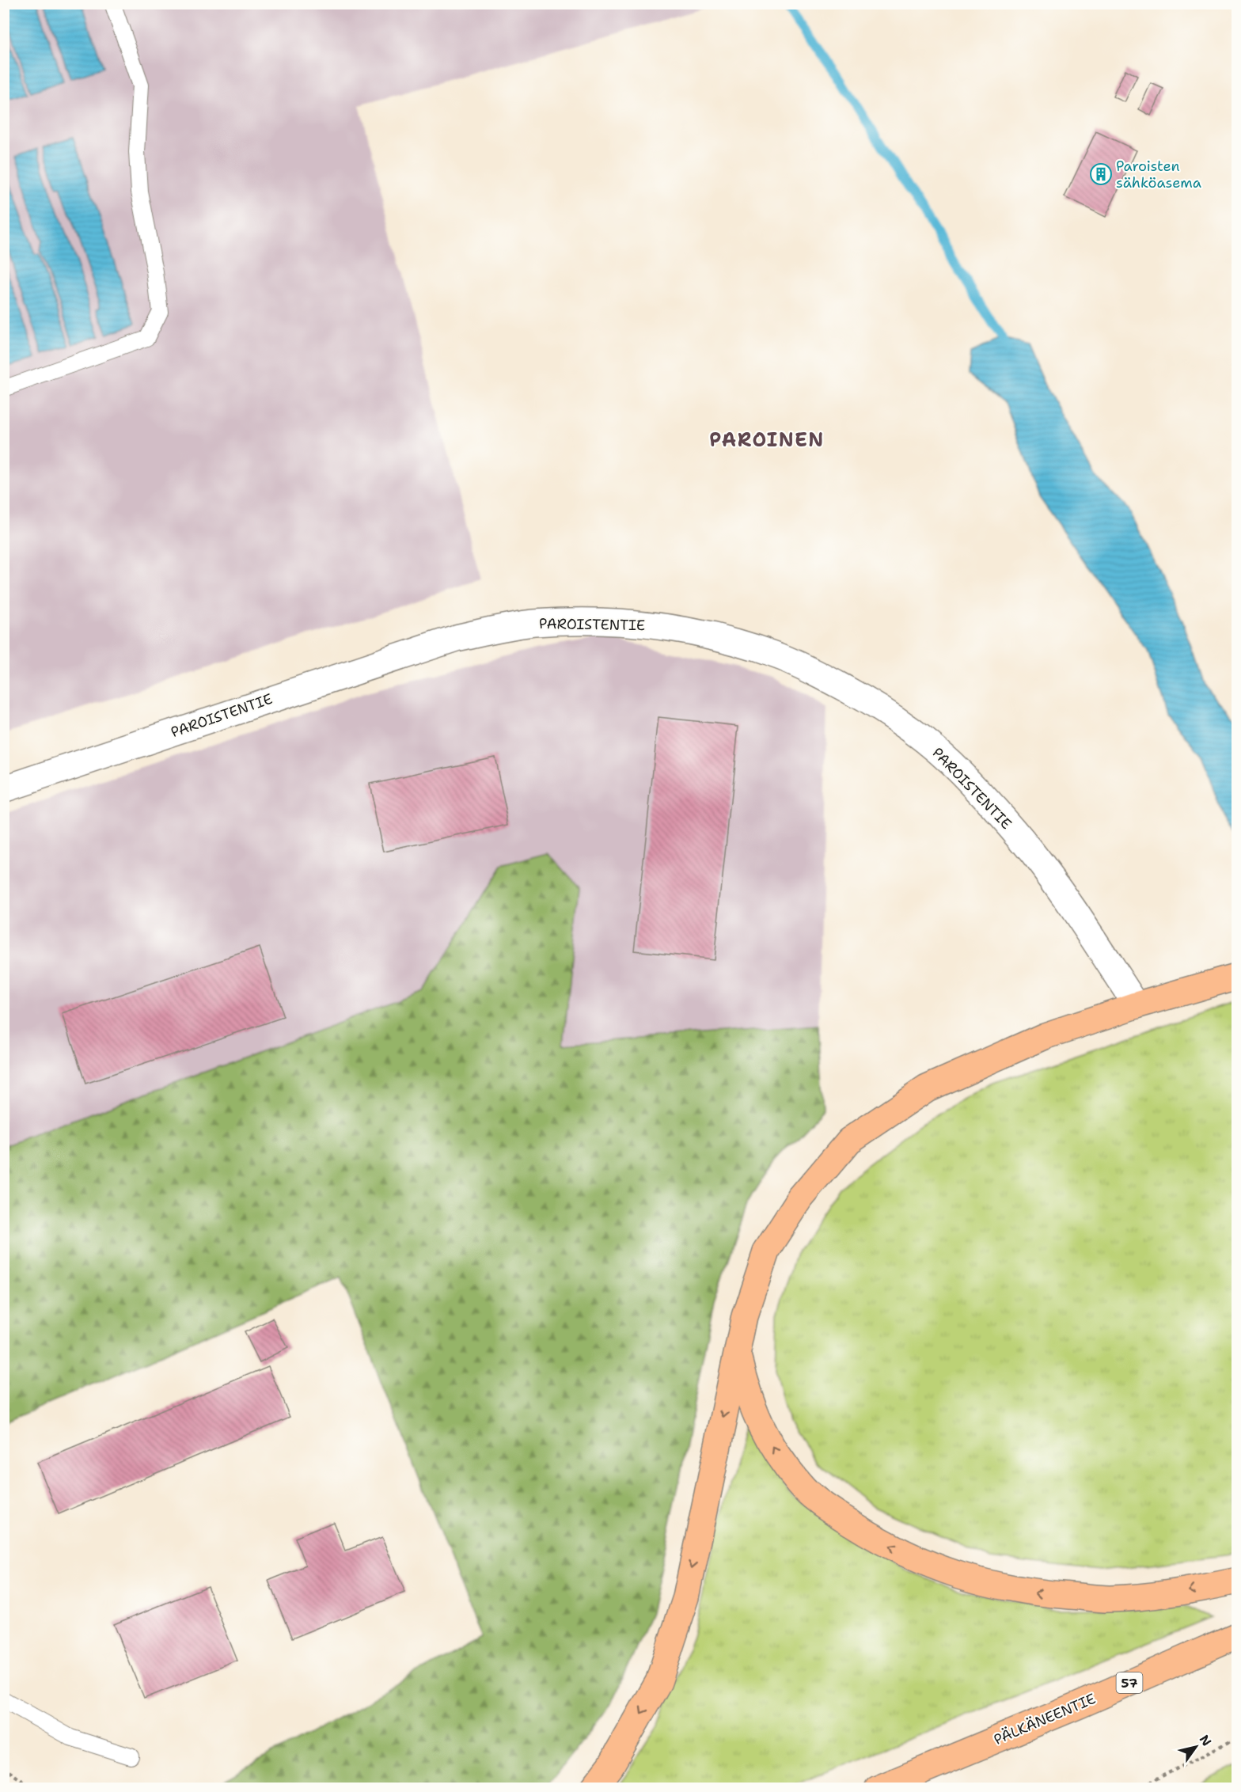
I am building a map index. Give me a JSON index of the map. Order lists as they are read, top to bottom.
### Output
{
  "streets": {
    "main road": ["57", "PÄLKÄNEENTIE"],
    "street": ["PAROISTENTIE"]
  },
  "districts": ["PAROINEN"],
  "places": {
    "building": ["Paroisten sähköasema"]
  },
  "north": "top right"
}
